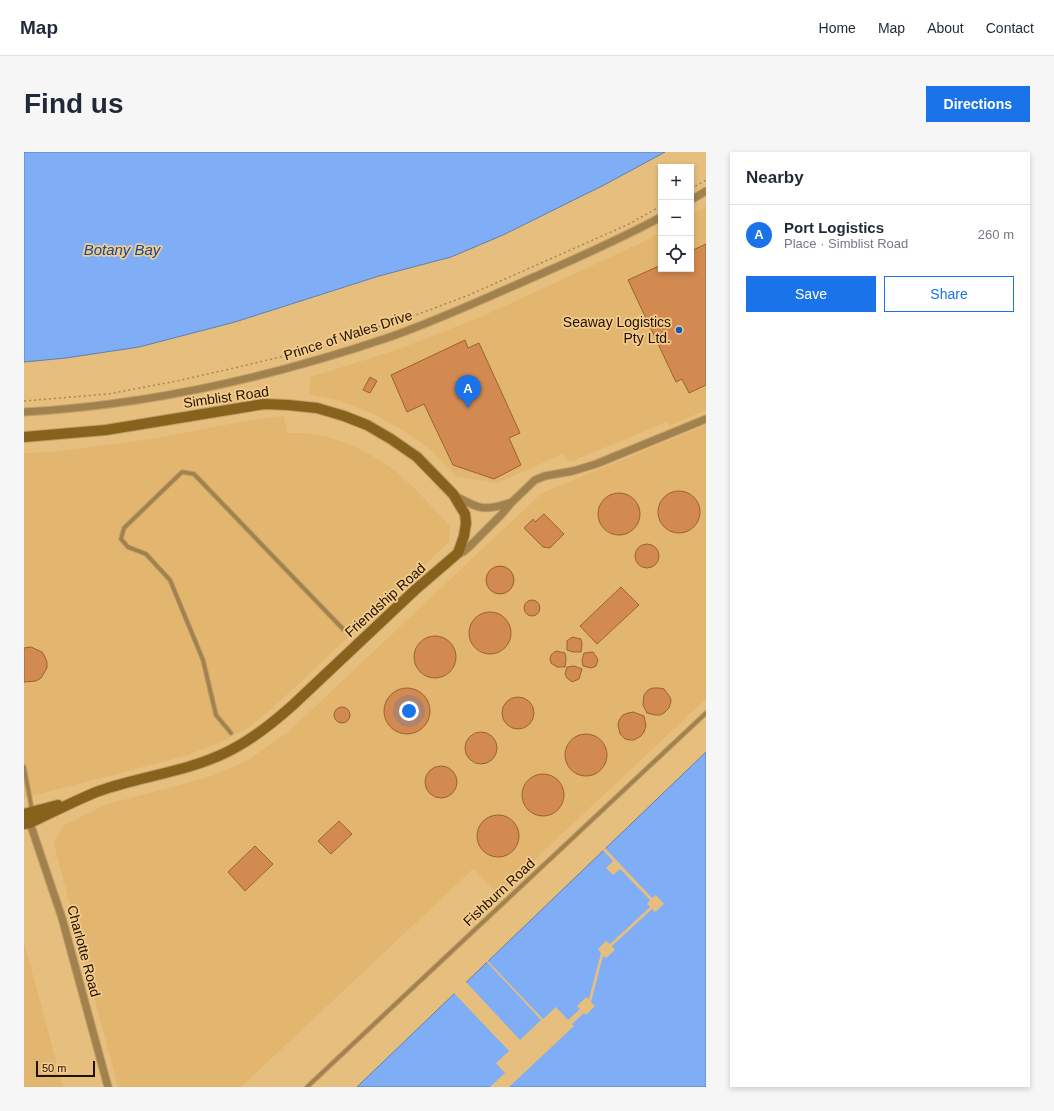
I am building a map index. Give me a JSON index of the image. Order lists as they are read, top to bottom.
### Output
{
  "streets": {
    "street": [
      "Prince of Wales Drive",
      "Simblist Road",
      "Friendship Road",
      "Charlotte Road"
    ],
    "lane": ["Fishburn Road"]
  },
  "crossings": [
    ["Simblist Road", "Friendship Road"],
    ["Friendship Road", "Charlotte Road"]
  ],
  "water": ["Botany Bay"],
  "places": ["Seaway Logistics Pty Ltd."],
  "scale_bar": "50 m",
  "page": {
    "header": "Map",
    "nav": [
      "Home",
      "Map",
      "About",
      "Contact"
    ],
    "buttons": [
      "Directions",
      ["Save", "Share"]
    ],
    "title": "Find us",
    "heading": "Nearby",
    "map_buttons": ["+", "−"],
    "list": [
      {
        "mark": "A",
        "name": "Port Logistics",
        "note": "Place · Simblist Road",
        "value": "260 m"
      }
    ],
    "pins": "A",
    "scale": "50 m"
  }
}
